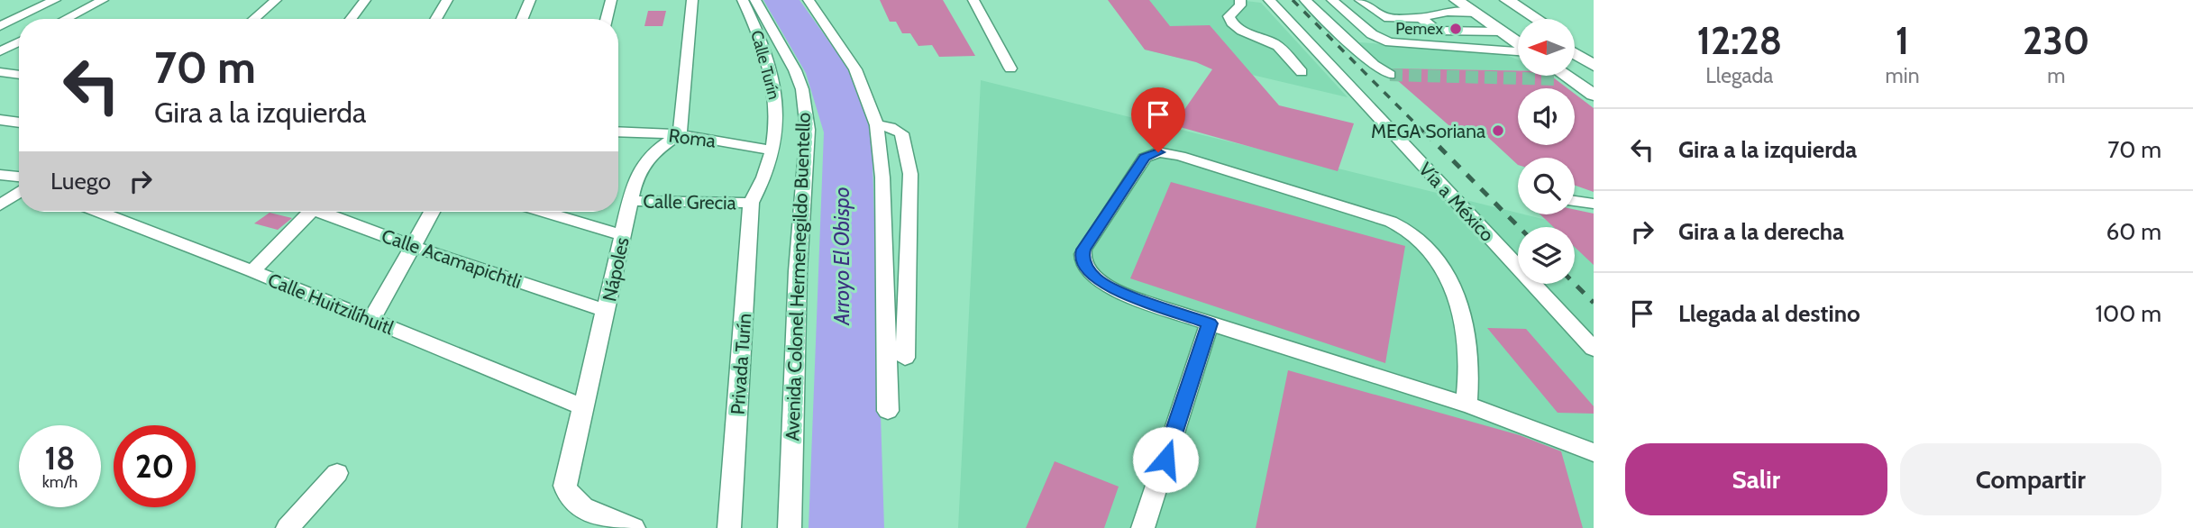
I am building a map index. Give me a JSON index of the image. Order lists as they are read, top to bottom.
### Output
{
  "streets": {
    "street": [
      "Calle Turín",
      "Roma",
      "Calle Grecia",
      "Vía a México",
      "Calle Acamapichtli",
      "Nápoles",
      "Avenida Colonel Hermenegildo Buentello",
      "Calle Huitzilíhuitl",
      "Privada Turín"
    ]
  },
  "crossings": [
    ["Calle Turín", "Roma"],
    ["Calle Turín", "Calle Grecia"],
    ["Calle Turín", "Privada Turín"],
    ["Roma", "Nápoles"],
    ["Calle Grecia", "Nápoles"],
    ["Calle Grecia", "Privada Turín"],
    ["Calle Acamapichtli", "Nápoles"],
    ["Nápoles", "Calle Huitzilíhuitl"]
  ],
  "water": ["Arroyo El Obispo"],
  "places": ["Pemex", "MEGA Soriana"],
  "north": "left",
  "page": {
    "eta": [
      "12:28",
      "Llegada",
      "1",
      "min",
      "230",
      "m"
    ],
    "turn": ["70 m", "Gira a la izquierda"],
    "list": [
      {
        "name": "Gira a la izquierda",
        "value": "70 m"
      },
      {
        "name": "Gira a la derecha",
        "value": "60 m"
      },
      {
        "name": "Llegada al destino",
        "value": "100 m"
      }
    ],
    "then": "Luego",
    "speed": "18 km/h",
    "limit": "20",
    "buttons": ["Salir", "Compartir"]
  }
}
